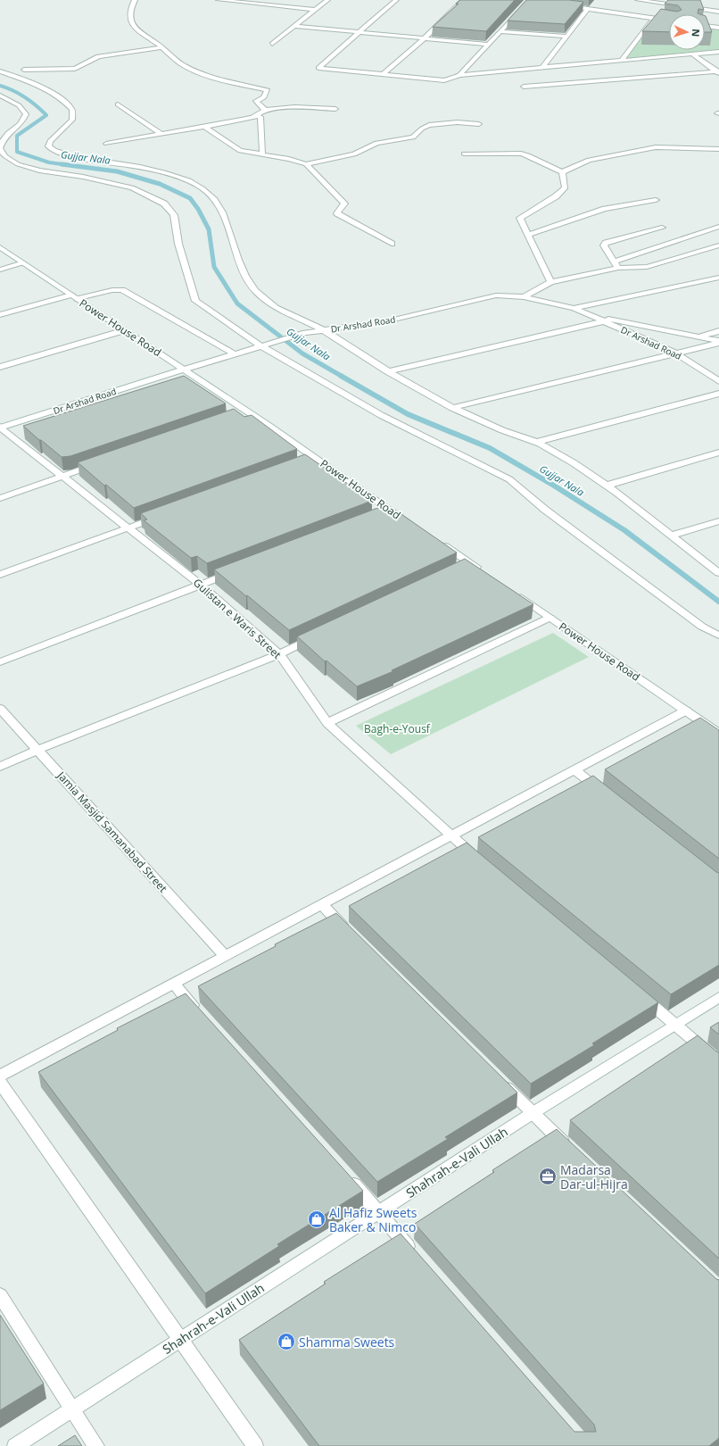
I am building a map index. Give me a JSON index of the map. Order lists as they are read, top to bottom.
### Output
{
  "streets": {
    "street": [
      "Dr Arshad Road",
      "Power House Road",
      "Gulistan e Waris Street",
      "Jamia Masjid Samanabad Street",
      "Shahrah-e-Vali Ullah"
    ]
  },
  "crossings": [
    ["Dr Arshad Road", "Power House Road"],
    ["Dr Arshad Road", "Gulistan e Waris Street"]
  ],
  "water": ["Gujjar Nala"],
  "parks": ["Bagh-e-Yousf"],
  "places": {
    "office": ["Madarsa Dar-ul-Hijra"],
    "shop": ["Al Hafiz Sweets Baker & Nimco", "Shamma Sweets"]
  },
  "north": "right"
}
